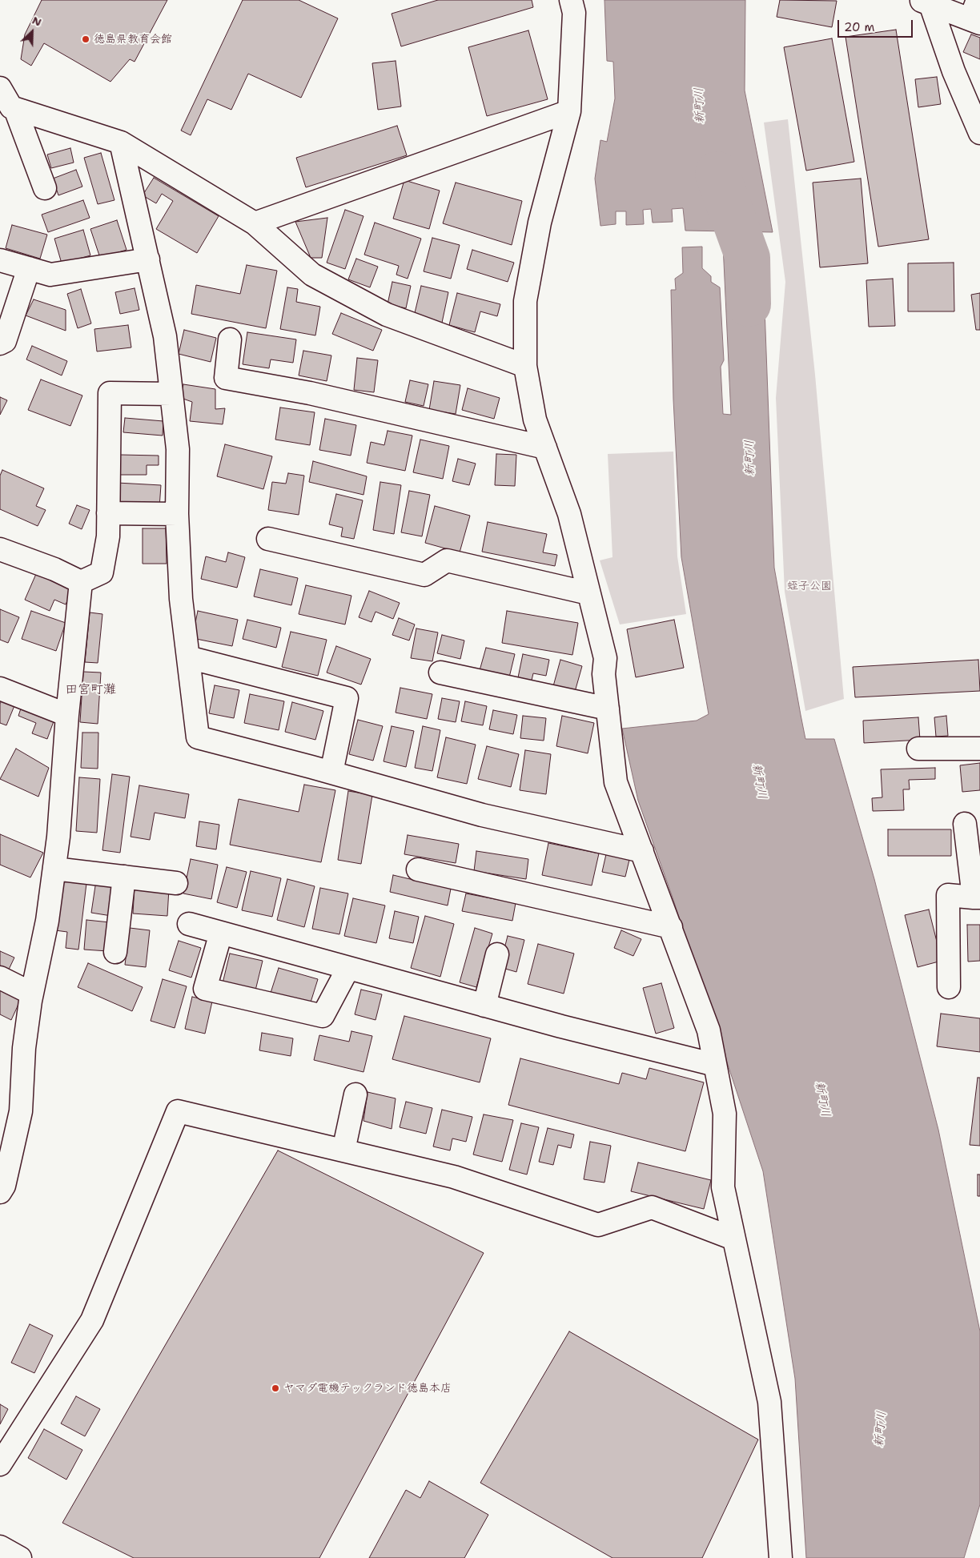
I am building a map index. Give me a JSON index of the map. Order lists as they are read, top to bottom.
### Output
{
  "districts": ["田宮町灘"],
  "water": ["新町川"],
  "parks": ["蛭子公園"],
  "places": ["徳島県教育会館", "ヤマダ電機テックランド徳島本店"],
  "scale_bar": "20 m",
  "north": "top right"
}
